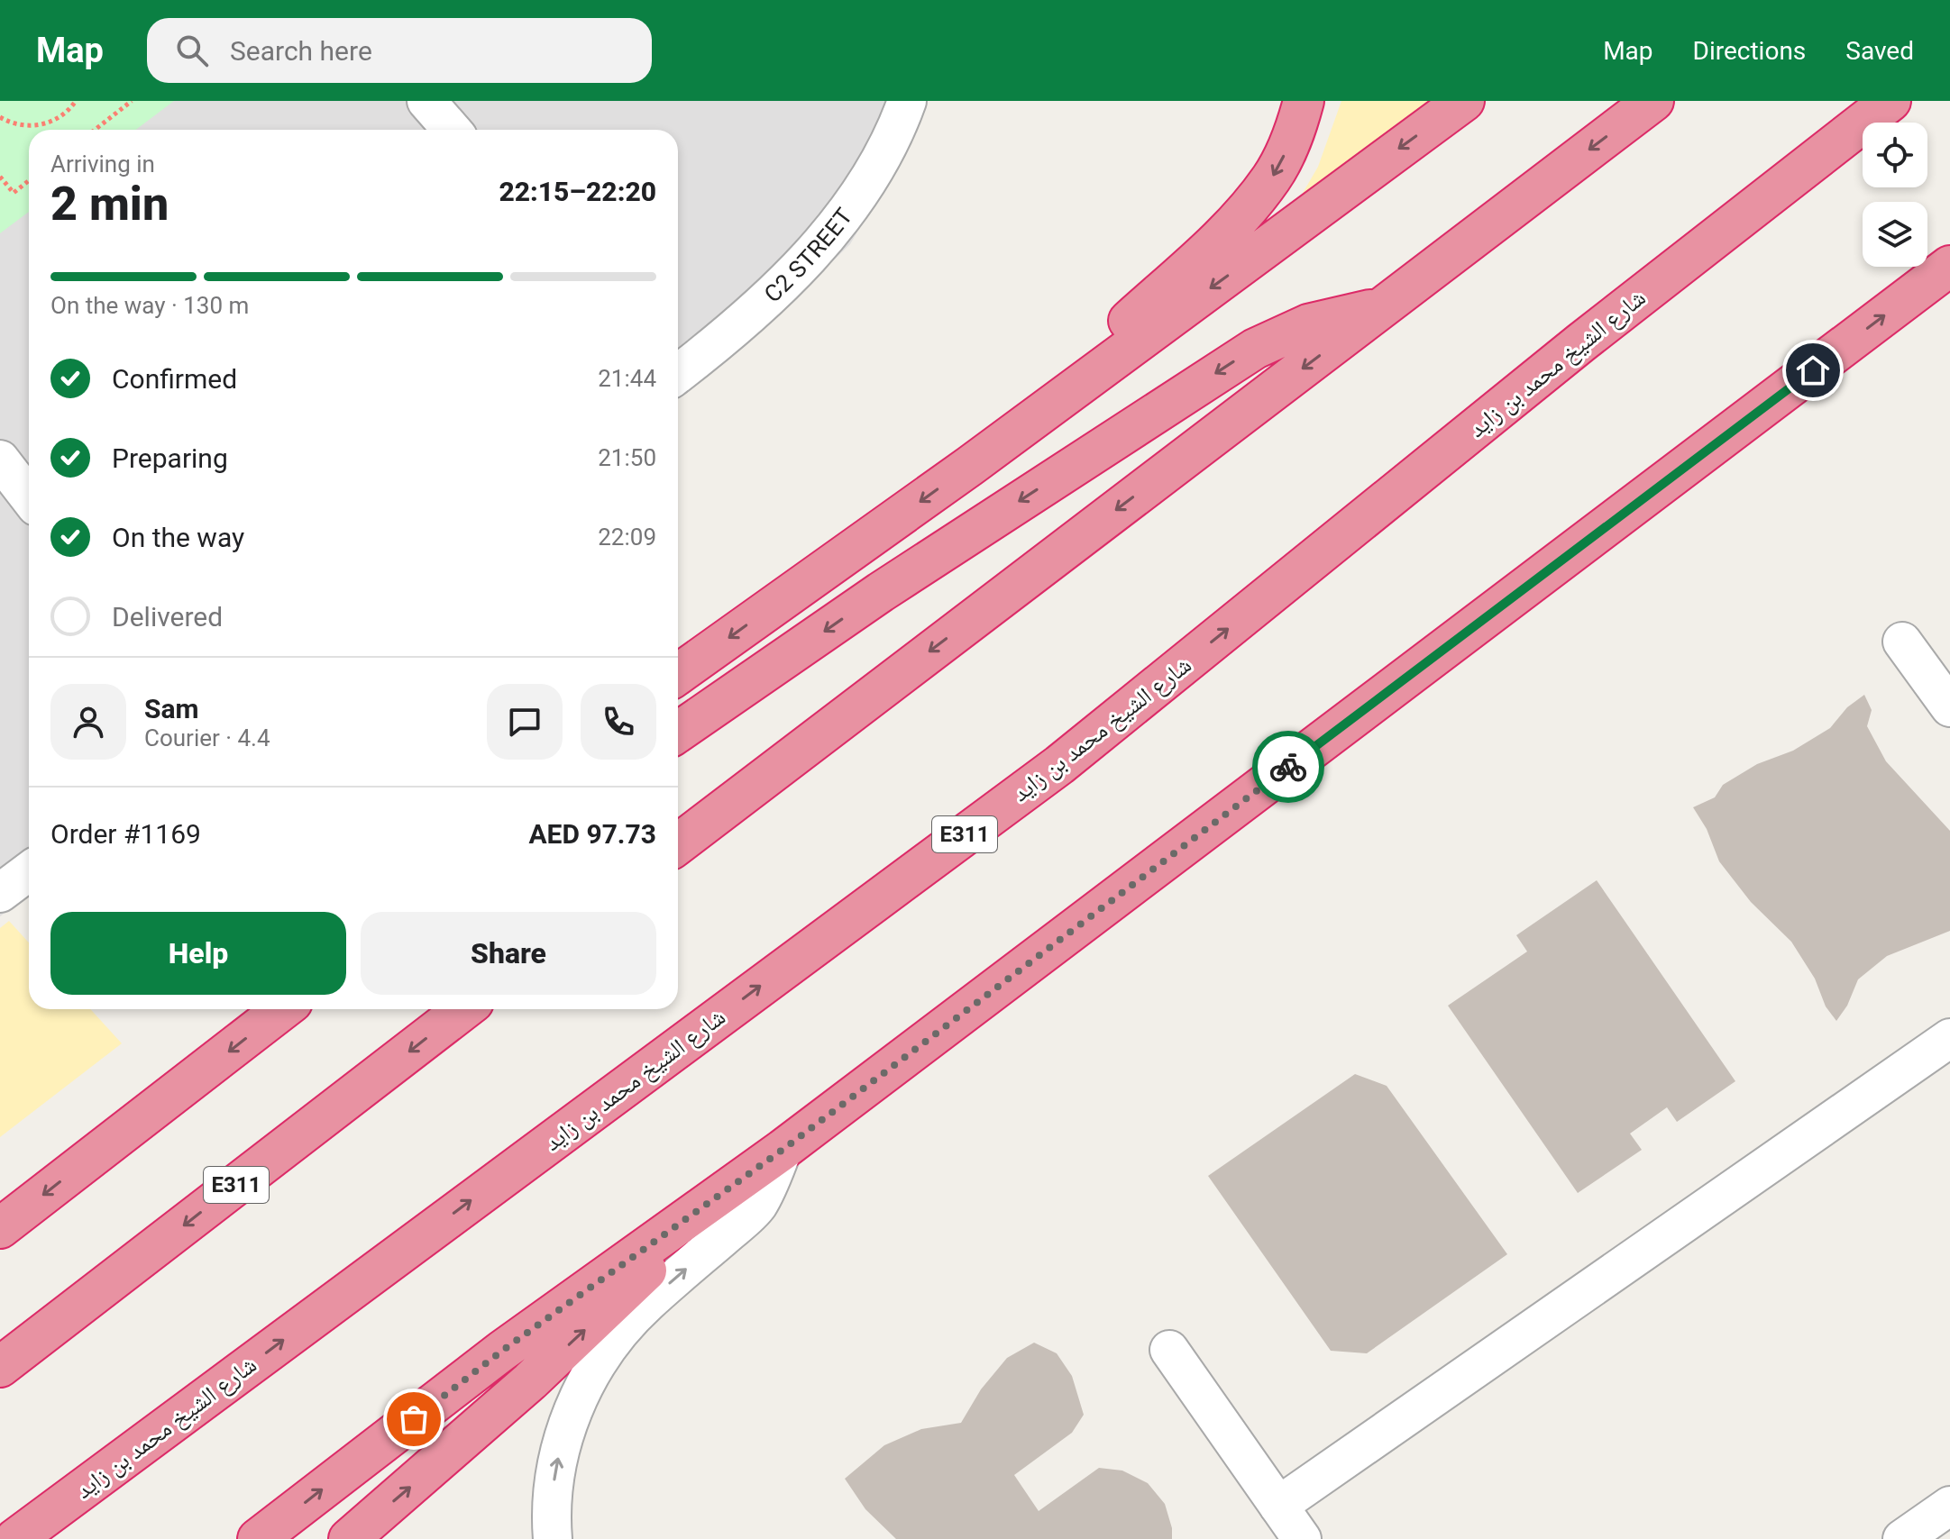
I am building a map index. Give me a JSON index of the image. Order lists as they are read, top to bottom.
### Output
{
  "streets": {
    "highway": ["شارع الشيخ محمد بن زايد", "E311"],
    "street": ["C2 STREET"]
  },
  "page": {
    "header": "Map",
    "search": "Search here",
    "nav": ["Map", "Directions", "Saved"],
    "heading": ["2 min", "Arriving in", "22:15–22:20"],
    "panel": [
      "Sam",
      "Courier · 4.4",
      "Order #1169",
      "AED 97.73"
    ],
    "bar": "On the way · 130 m",
    "list": [
      ["Confirmed", "21:44"],
      ["Preparing", "21:50"],
      ["On the way", "22:09"],
      "Delivered"
    ],
    "buttons": ["Help", "Share"]
  }
}
